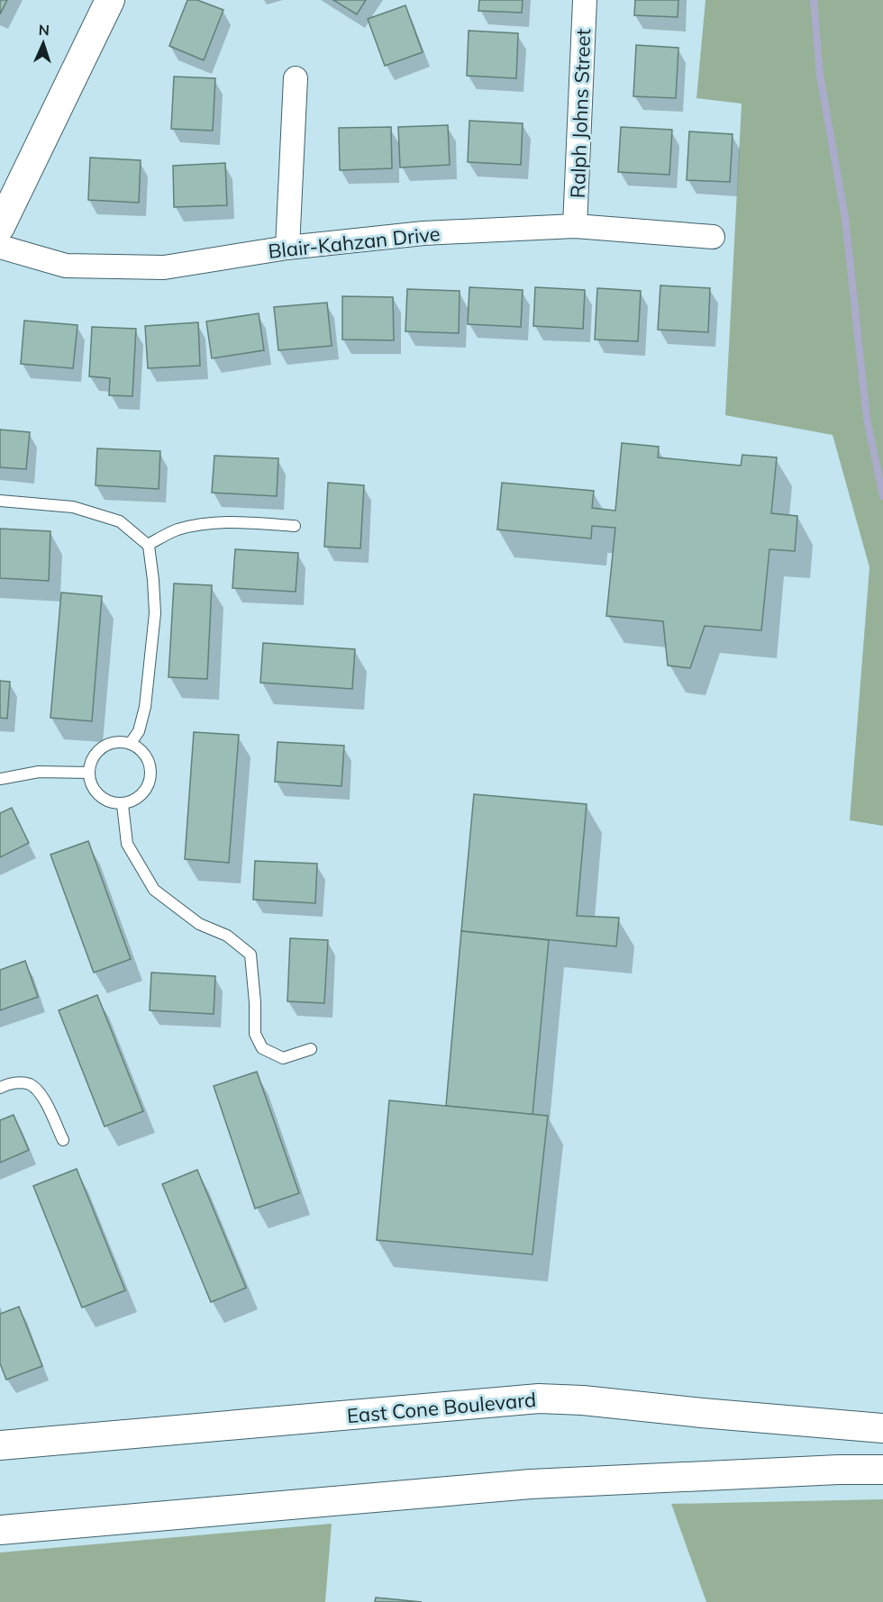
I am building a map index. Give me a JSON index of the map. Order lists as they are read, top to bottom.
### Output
{
  "streets": {
    "street": ["Ralph Johns Street", "Blair-Kahzan Drive", "East Cone Boulevard"]
  },
  "crossings": [
    ["Ralph Johns Street", "Blair-Kahzan Drive"]
  ],
  "north": "top"
}
